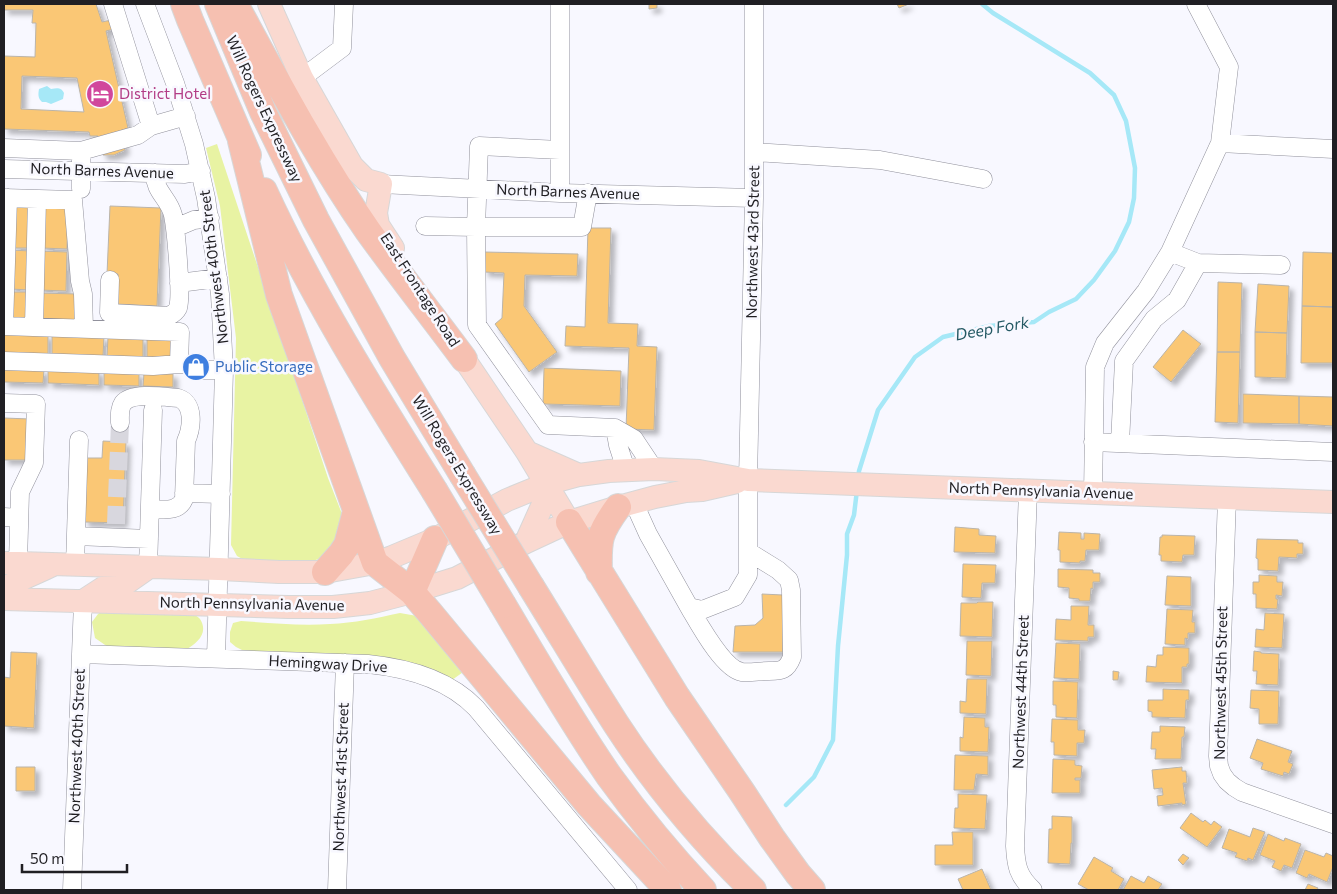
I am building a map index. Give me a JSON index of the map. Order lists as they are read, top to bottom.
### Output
{
  "streets": {
    "highway": ["Will Rogers Expressway"],
    "main road": ["East Frontage Road", "North Pennsylvania Avenue"],
    "street": [
      "North Barnes Avenue",
      "Northwest 43rd Street",
      "Northwest 40th Street",
      "Hemingway Drive",
      "Northwest 45th Street",
      "Northwest 44th Street",
      "Northwest 41st Street"
    ]
  },
  "crossings": [
    ["North Barnes Avenue", "Northwest 43rd Street"],
    ["North Barnes Avenue", "Northwest 40th Street"],
    ["North Barnes Avenue", "East Frontage Road"],
    ["Northwest 43rd Street", "North Pennsylvania Avenue"],
    ["Northwest 40th Street", "North Pennsylvania Avenue"],
    ["Northwest 40th Street", "Hemingway Drive"],
    ["East Frontage Road", "North Pennsylvania Avenue"],
    ["North Pennsylvania Avenue", "Northwest 45th Street"],
    ["North Pennsylvania Avenue", "Northwest 44th Street"],
    ["Hemingway Drive", "Northwest 41st Street"]
  ],
  "water": ["Deep Fork"],
  "places": {
    "hotel": ["District Hotel"],
    "shop": ["Public Storage"]
  },
  "scale_bar": "50 m"
}
